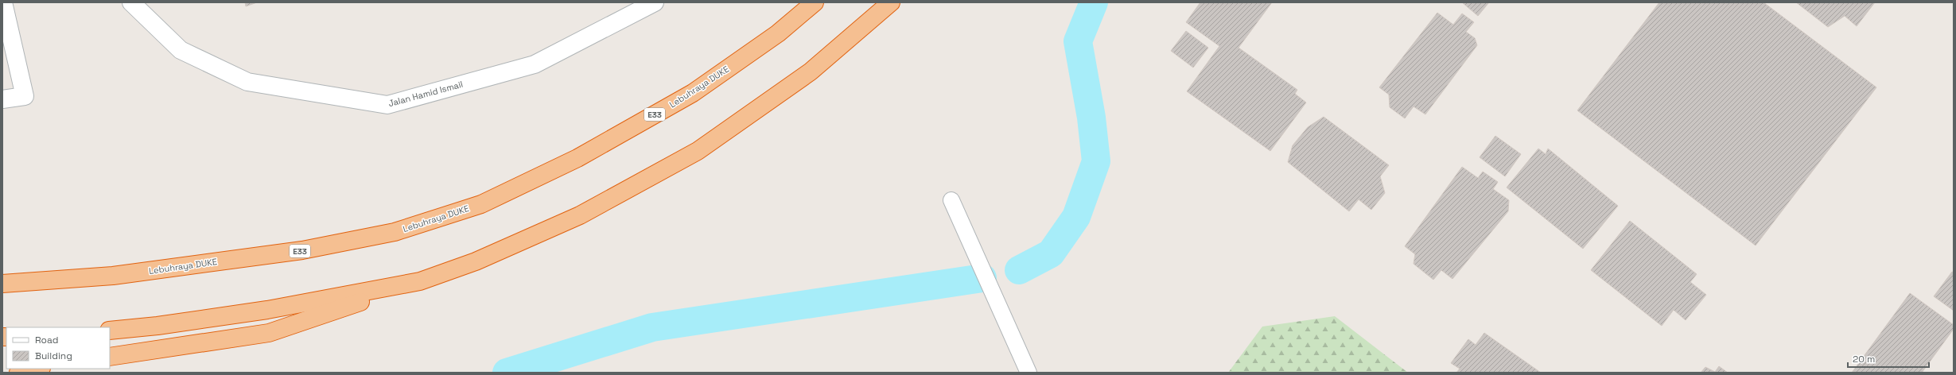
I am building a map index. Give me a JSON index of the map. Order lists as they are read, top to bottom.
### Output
{
  "streets": {
    "highway": ["Lebuhraya DUKE", "E33"],
    "street": ["Jalan Hamid Ismail"]
  },
  "legend": ["Road", "Building"],
  "scale_bar": "20 m"
}
